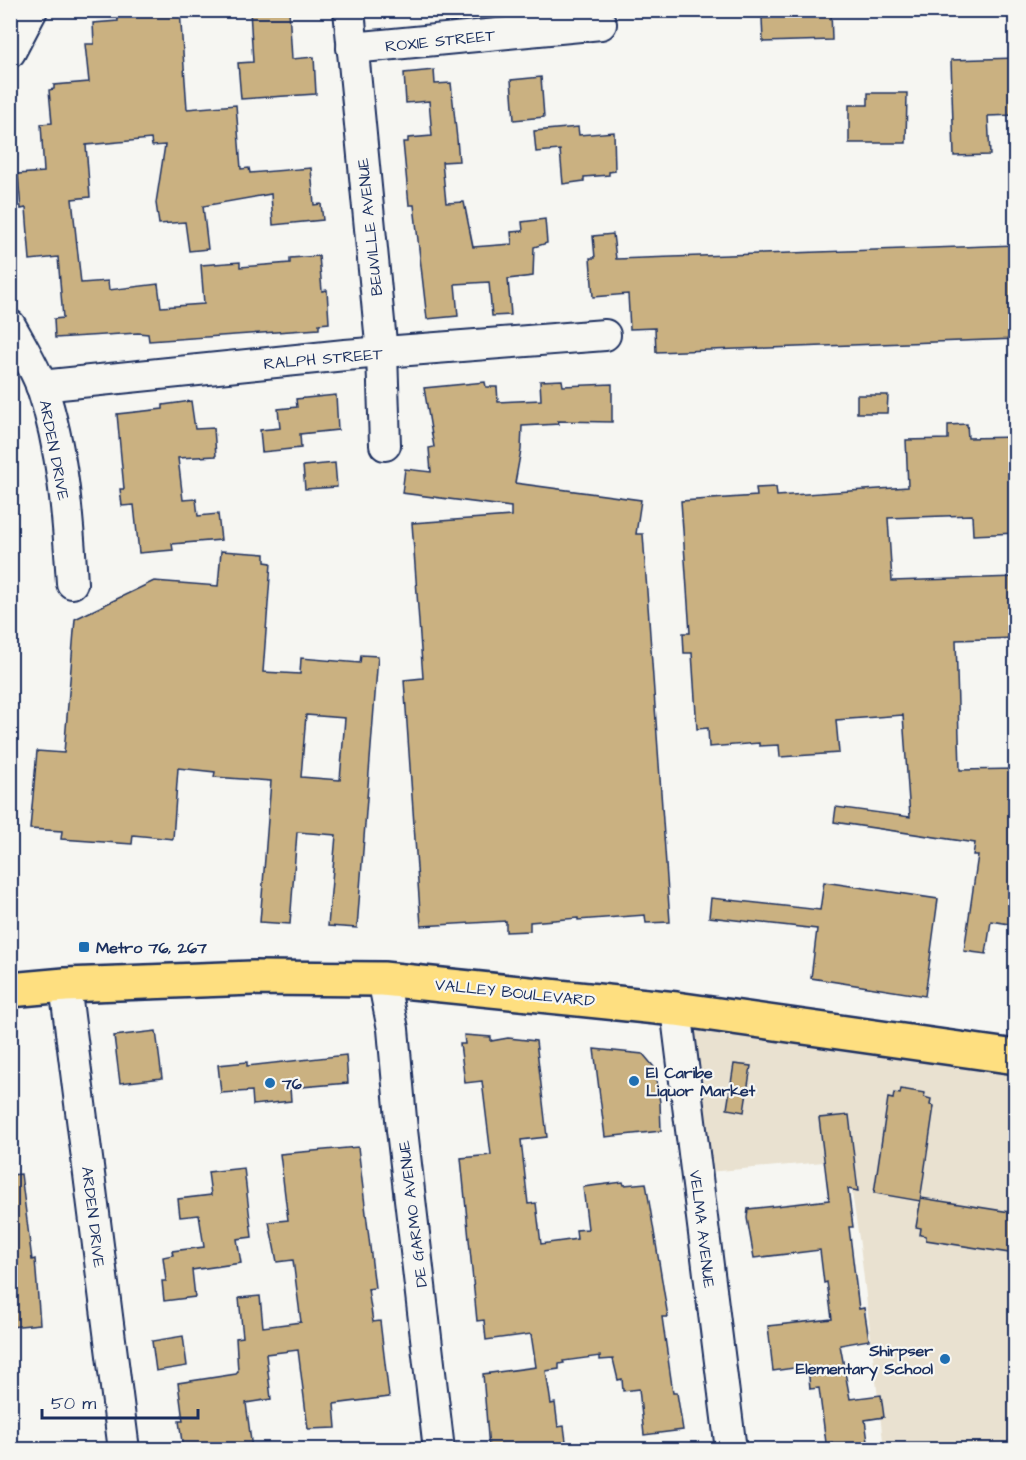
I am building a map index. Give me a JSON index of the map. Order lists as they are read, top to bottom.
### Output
{
  "streets": {
    "main road": ["VALLEY BOULEVARD"],
    "street": [
      "ROXIE STREET",
      "BEUVILLE AVENUE",
      "RALPH STREET",
      "ARDEN DRIVE",
      "DE GARMO AVENUE",
      "VELMA AVENUE"
    ]
  },
  "crossings": [
    ["ROXIE STREET", "BEUVILLE AVENUE"],
    ["BEUVILLE AVENUE", "RALPH STREET"],
    ["RALPH STREET", "ARDEN DRIVE"],
    ["ARDEN DRIVE", "VALLEY BOULEVARD"],
    ["VALLEY BOULEVARD", "DE GARMO AVENUE"],
    ["VALLEY BOULEVARD", "VELMA AVENUE"]
  ],
  "places": {
    "transit": ["Metro 76, 267"],
    "other": ["El Caribe Liquor Market", "76", "Shirpser Elementary School"]
  },
  "scale_bar": "50 m"
}
